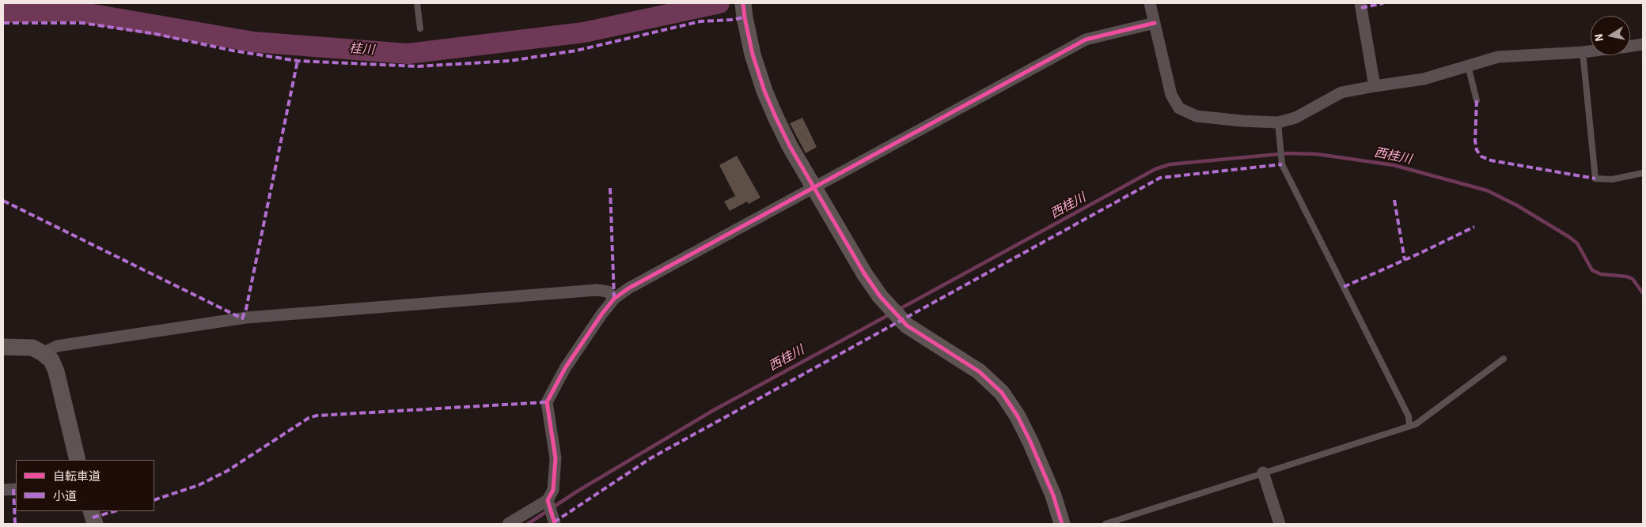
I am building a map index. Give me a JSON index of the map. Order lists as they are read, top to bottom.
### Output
{
  "water": ["桂川", "西桂川"],
  "legend": ["自転車道", "小道"],
  "north": "left"
}
